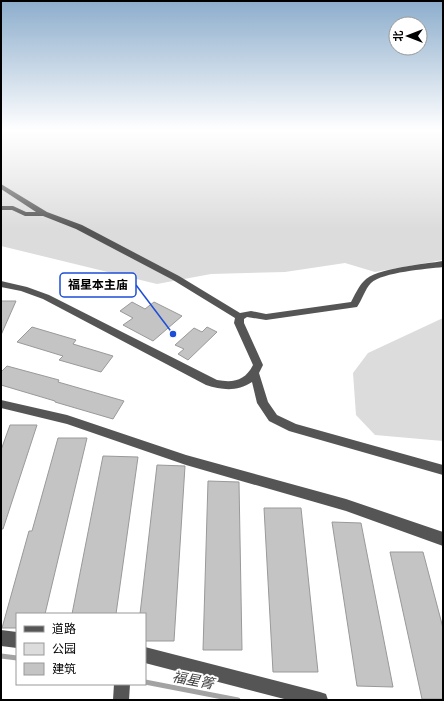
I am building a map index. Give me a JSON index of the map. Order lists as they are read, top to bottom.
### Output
{
  "water": ["福星箐"],
  "places": ["福星本主庙"],
  "legend": ["道路", "公园", "建筑"],
  "north": "left"
}
